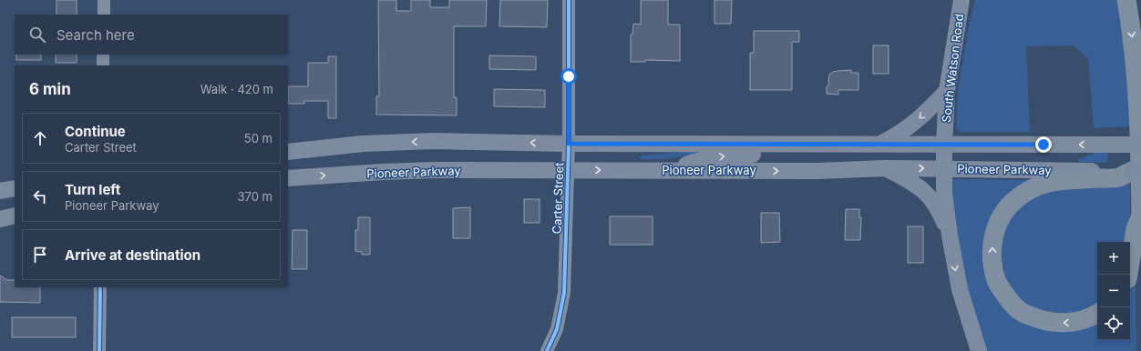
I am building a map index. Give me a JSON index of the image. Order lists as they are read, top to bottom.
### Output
{
  "streets": {
    "main road": ["South Watson Road", "Pioneer Parkway"],
    "street": ["Carter Street"]
  },
  "crossings": [
    ["South Watson Road", "Pioneer Parkway"],
    ["Pioneer Parkway", "Carter Street"]
  ],
  "page": {
    "search": "Search here",
    "heading": ["6 min", "Walk · 420 m"],
    "list": [
      ["Continue", "Carter Street", "50 m"],
      ["Turn left", "Pioneer Parkway", "370 m"],
      "Arrive at destination"
    ],
    "map_buttons": ["+", "−"]
  }
}
